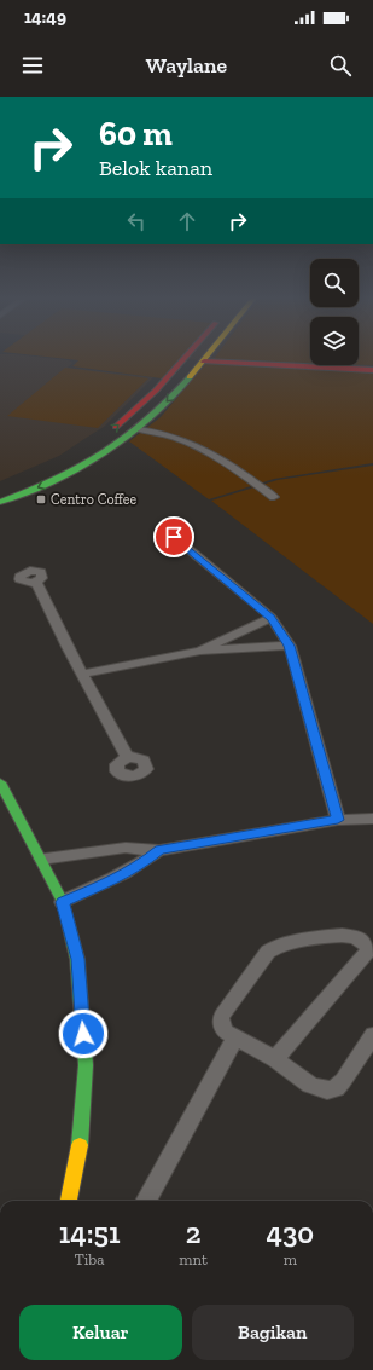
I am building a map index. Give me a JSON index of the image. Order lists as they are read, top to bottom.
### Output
{
  "places": {
    "transit": ["Centro Coffee"]
  },
  "page": {
    "status": "14:49",
    "header": "Waylane",
    "turn": ["60 m", "Belok kanan"],
    "eta": [
      "14:51",
      "Tiba",
      "2",
      "mnt",
      "430",
      "m"
    ],
    "buttons": ["Keluar", "Bagikan"]
  }
}
